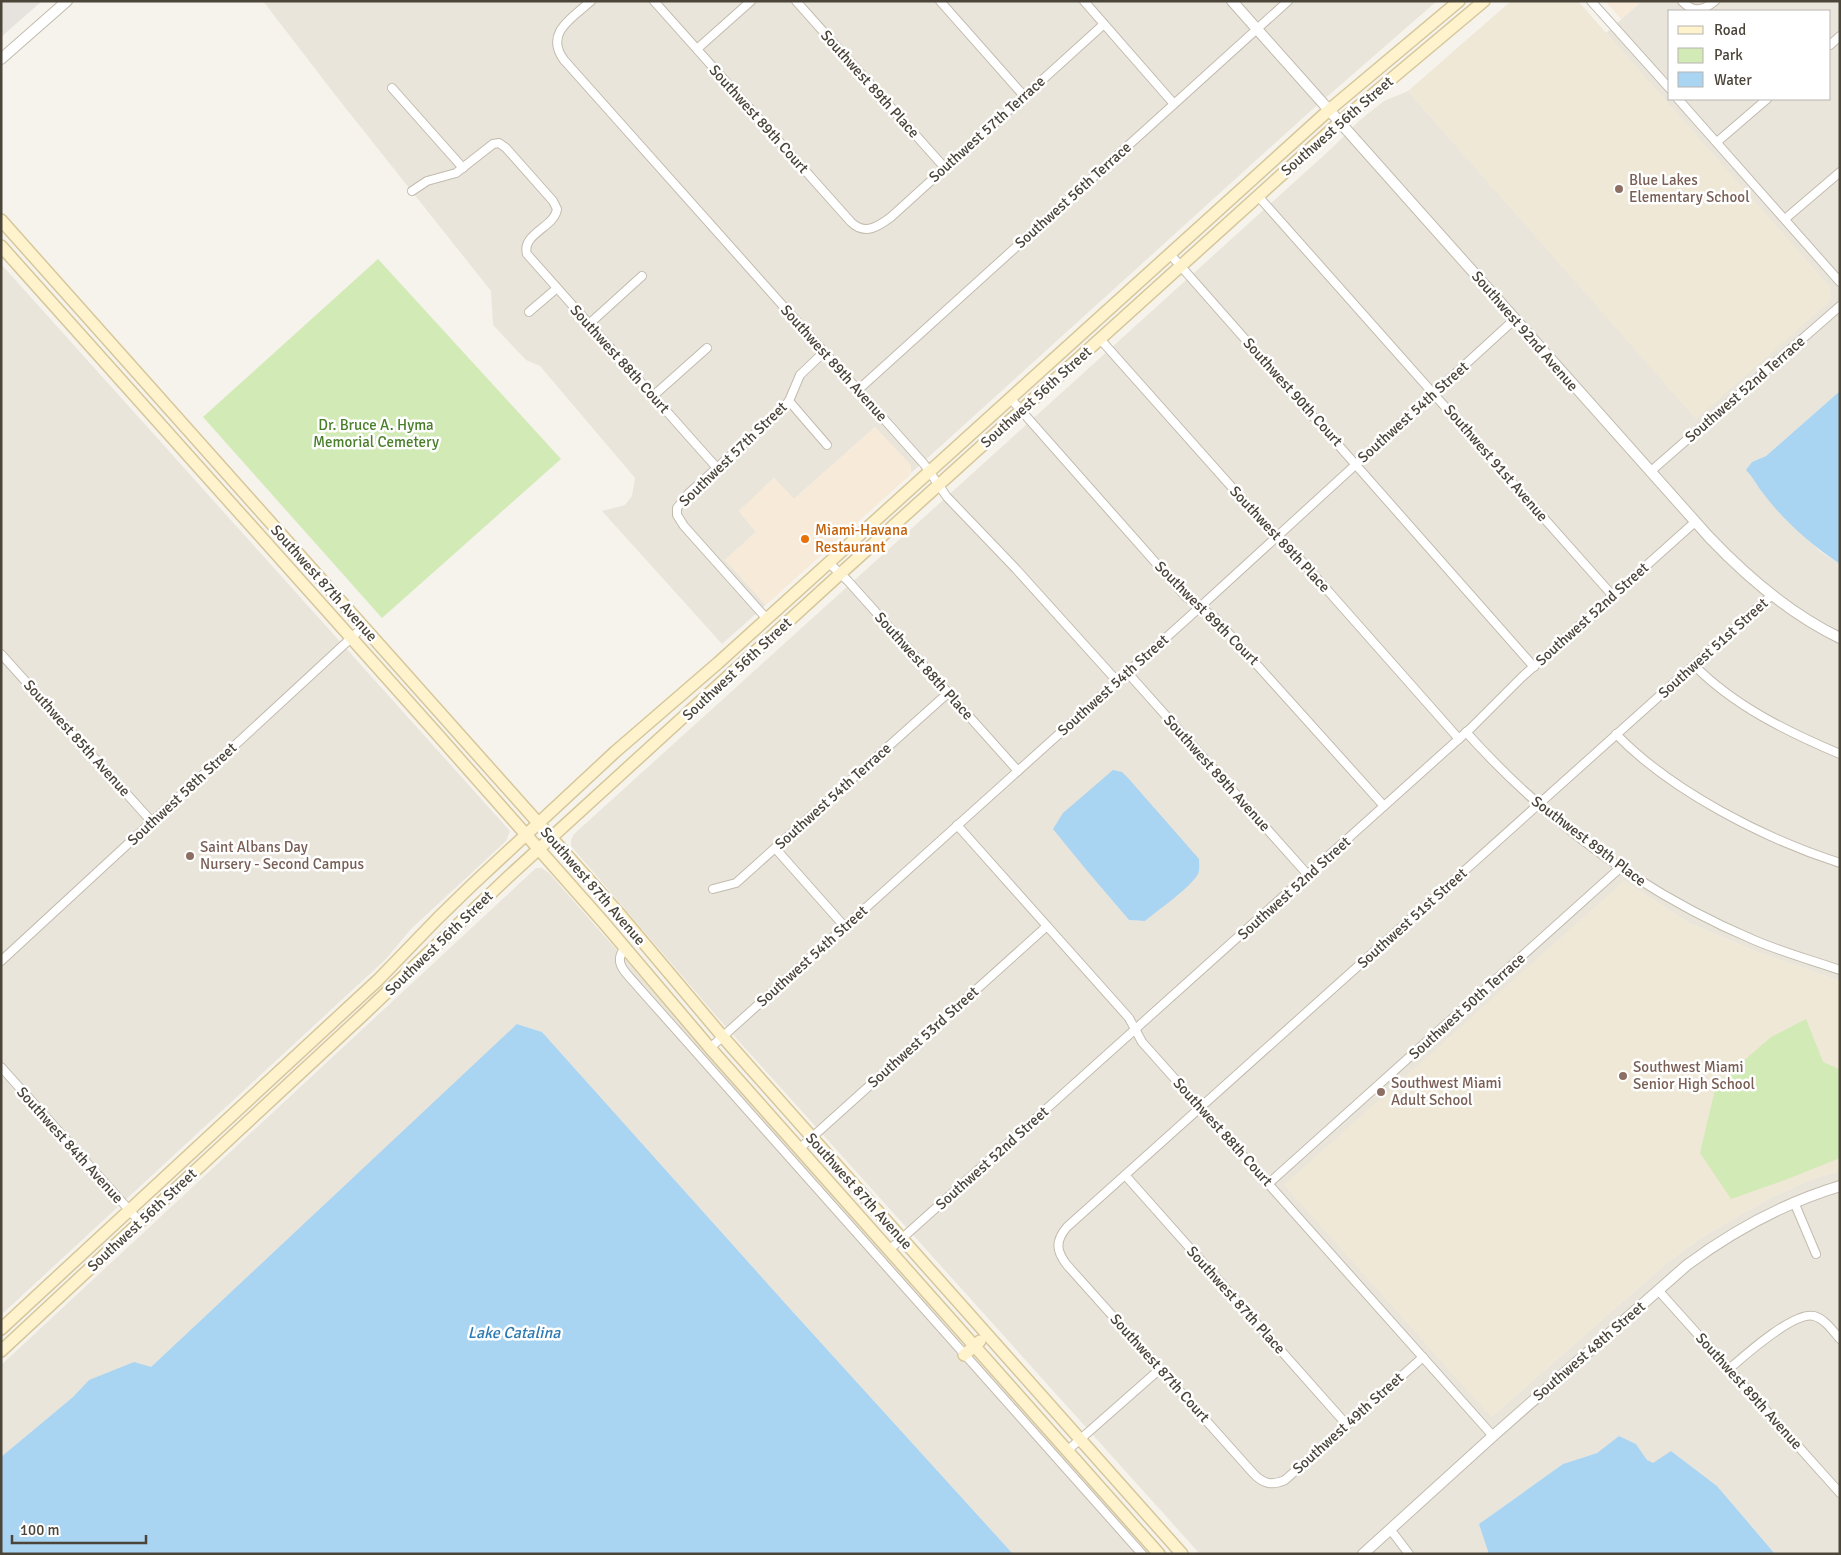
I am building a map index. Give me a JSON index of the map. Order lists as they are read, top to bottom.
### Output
{
  "streets": {
    "main road": ["Southwest 56th Street", "Southwest 87th Avenue"],
    "street": [
      "Southwest 89th Place",
      "Southwest 89th Court",
      "Southwest 57th Terrace",
      "Southwest 56th Terrace",
      "Southwest 92nd Avenue",
      "Southwest 88th Court",
      "Southwest 89th Avenue",
      "Southwest 52nd Terrace",
      "Southwest 90th Court",
      "Southwest 54th Street",
      "Southwest 57th Street",
      "Southwest 91st Avenue",
      "Southwest 52nd Street",
      "Southwest 51st Street",
      "Southwest 88th Place",
      "Southwest 85th Avenue",
      "Southwest 58th Street",
      "Southwest 54th Terrace",
      "Southwest 50th Terrace",
      "Southwest 53rd Street",
      "Southwest 84th Avenue",
      "Southwest 87th Place",
      "Southwest 48th Street",
      "Southwest 87th Court",
      "Southwest 49th Street"
    ]
  },
  "crossings": [
    ["Southwest 89th Place", "Southwest 56th Street"],
    ["Southwest 89th Place", "Southwest 57th Terrace"],
    ["Southwest 89th Place", "Southwest 54th Street"],
    ["Southwest 89th Place", "Southwest 52nd Street"],
    ["Southwest 89th Place", "Southwest 51st Street"],
    ["Southwest 89th Place", "Southwest 50th Terrace"],
    ["Southwest 89th Court", "Southwest 56th Street"],
    ["Southwest 89th Court", "Southwest 57th Terrace"],
    ["Southwest 89th Court", "Southwest 54th Street"],
    ["Southwest 89th Court", "Southwest 52nd Street"],
    ["Southwest 56th Street", "Southwest 92nd Avenue"],
    ["Southwest 56th Street", "Southwest 89th Avenue"],
    ["Southwest 56th Street", "Southwest 90th Court"],
    ["Southwest 56th Street", "Southwest 57th Street"],
    ["Southwest 56th Street", "Southwest 91st Avenue"],
    ["Southwest 56th Street", "Southwest 87th Avenue"],
    ["Southwest 56th Street", "Southwest 88th Place"],
    ["Southwest 56th Street", "Southwest 84th Avenue"],
    ["Southwest 56th Terrace", "Southwest 92nd Avenue"],
    ["Southwest 56th Terrace", "Southwest 89th Avenue"],
    ["Southwest 92nd Avenue", "Southwest 52nd Terrace"],
    ["Southwest 92nd Avenue", "Southwest 54th Street"],
    ["Southwest 92nd Avenue", "Southwest 52nd Street"],
    ["Southwest 92nd Avenue", "Southwest 51st Street"],
    ["Southwest 88th Court", "Southwest 54th Street"],
    ["Southwest 88th Court", "Southwest 57th Street"],
    ["Southwest 88th Court", "Southwest 52nd Street"],
    ["Southwest 88th Court", "Southwest 51st Street"],
    ["Southwest 88th Court", "Southwest 50th Terrace"],
    ["Southwest 88th Court", "Southwest 53rd Street"],
    ["Southwest 88th Court", "Southwest 48th Street"],
    ["Southwest 88th Court", "Southwest 49th Street"],
    ["Southwest 89th Avenue", "Southwest 54th Street"],
    ["Southwest 89th Avenue", "Southwest 57th Street"],
    ["Southwest 89th Avenue", "Southwest 52nd Street"],
    ["Southwest 89th Avenue", "Southwest 48th Street"],
    ["Southwest 90th Court", "Southwest 54th Street"],
    ["Southwest 90th Court", "Southwest 52nd Street"],
    ["Southwest 54th Street", "Southwest 91st Avenue"],
    ["Southwest 54th Street", "Southwest 87th Avenue"],
    ["Southwest 54th Street", "Southwest 88th Place"],
    ["Southwest 91st Avenue", "Southwest 52nd Street"],
    ["Southwest 87th Avenue", "Southwest 52nd Street"],
    ["Southwest 87th Avenue", "Southwest 58th Street"],
    ["Southwest 87th Avenue", "Southwest 53rd Street"],
    ["Southwest 51st Street", "Southwest 87th Place"],
    ["Southwest 51st Street", "Southwest 87th Court"],
    ["Southwest 88th Place", "Southwest 54th Terrace"],
    ["Southwest 85th Avenue", "Southwest 58th Street"],
    ["Southwest 87th Place", "Southwest 49th Street"],
    ["Southwest 87th Court", "Southwest 49th Street"]
  ],
  "water": ["Lake Catalina"],
  "parks": ["Dr. Bruce A. Hyma Memorial Cemetery"],
  "places": [
    "Blue Lakes Elementary School",
    "Miami-Havana Restaurant",
    "Saint Albans Day Nursery - Second Campus",
    "Southwest Miami Senior High School",
    "Southwest Miami Adult School"
  ],
  "legend": ["Road", "Park", "Water"],
  "scale_bar": "100 m"
}
